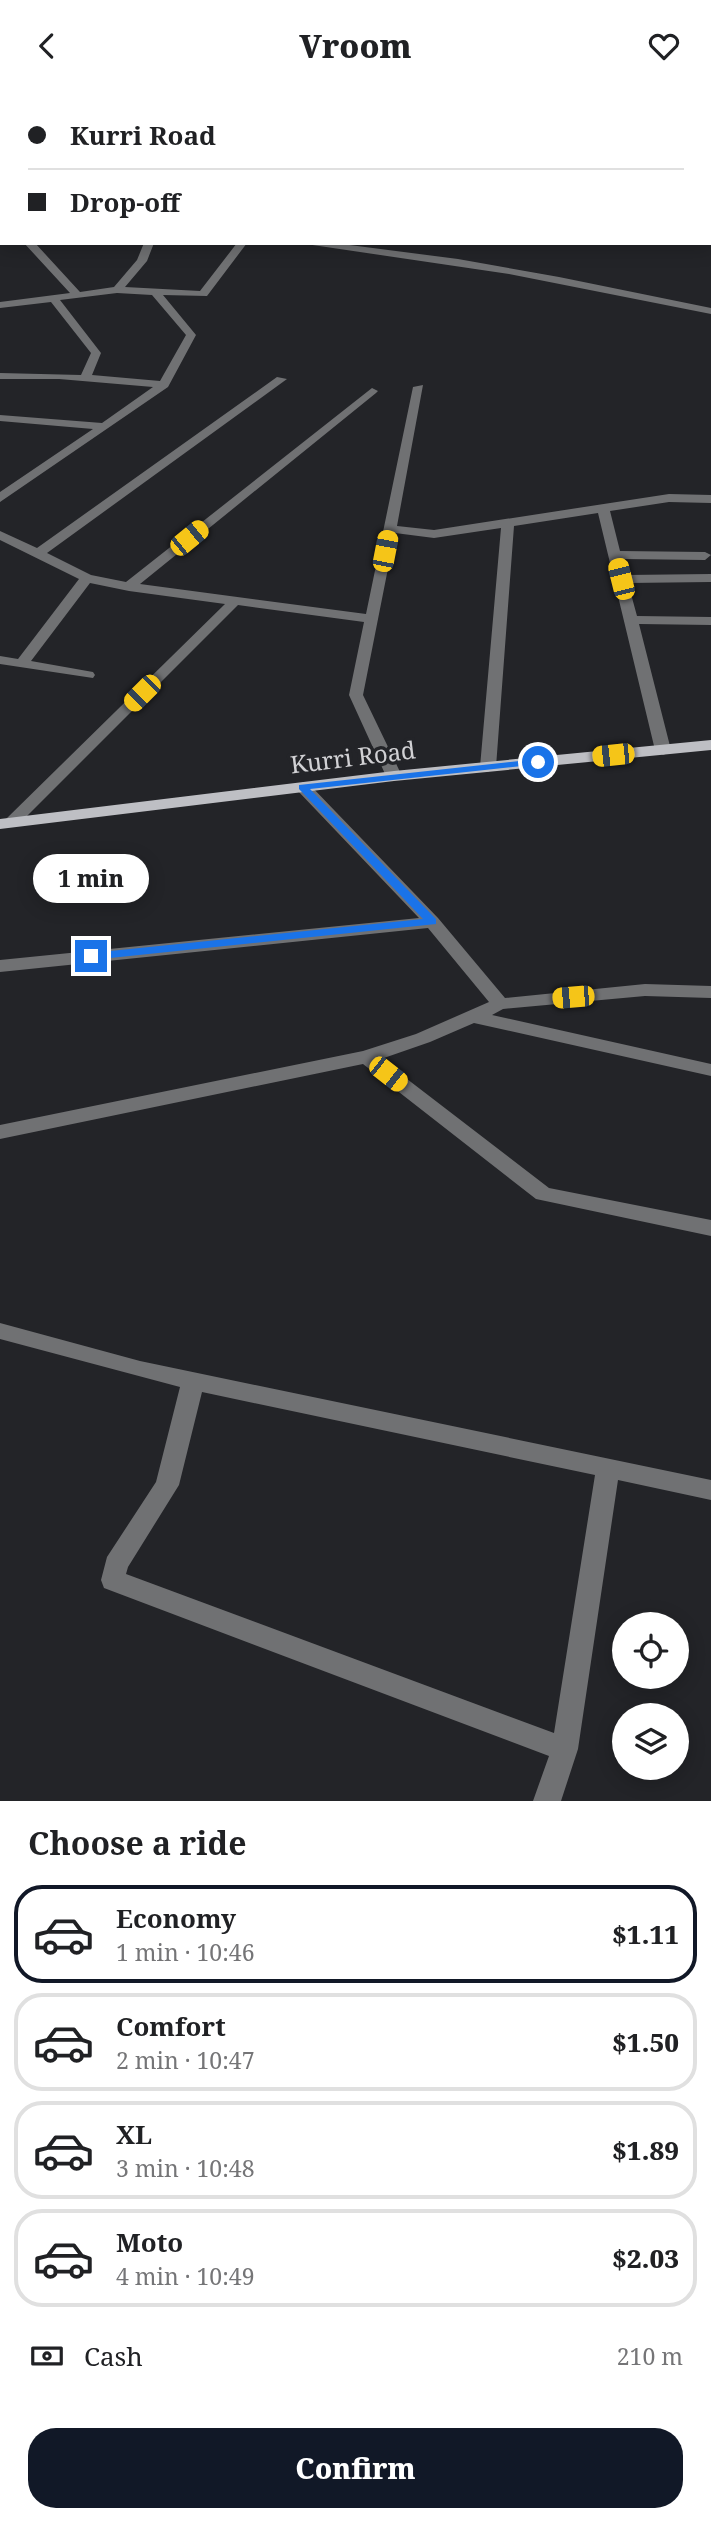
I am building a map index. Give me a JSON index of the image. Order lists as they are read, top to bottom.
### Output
{
  "streets": {
    "main road": ["Kurri Road"]
  },
  "page": {
    "header": "Vroom",
    "banner": ["Kurri Road", "Drop-off"],
    "bubble": "1 min",
    "heading": "Choose a ride",
    "list": [
      {
        "name": "Economy",
        "note": "1 min · 10:46",
        "value": "$1.11"
      },
      {
        "name": "Comfort",
        "note": "2 min · 10:47",
        "value": "$1.50"
      },
      {
        "name": "XL",
        "note": "3 min · 10:48",
        "value": "$1.89"
      },
      {
        "name": "Moto",
        "note": "4 min · 10:49",
        "value": "$2.03"
      }
    ],
    "pay": ["Cash", "210 m"],
    "buttons": "Confirm"
  }
}
